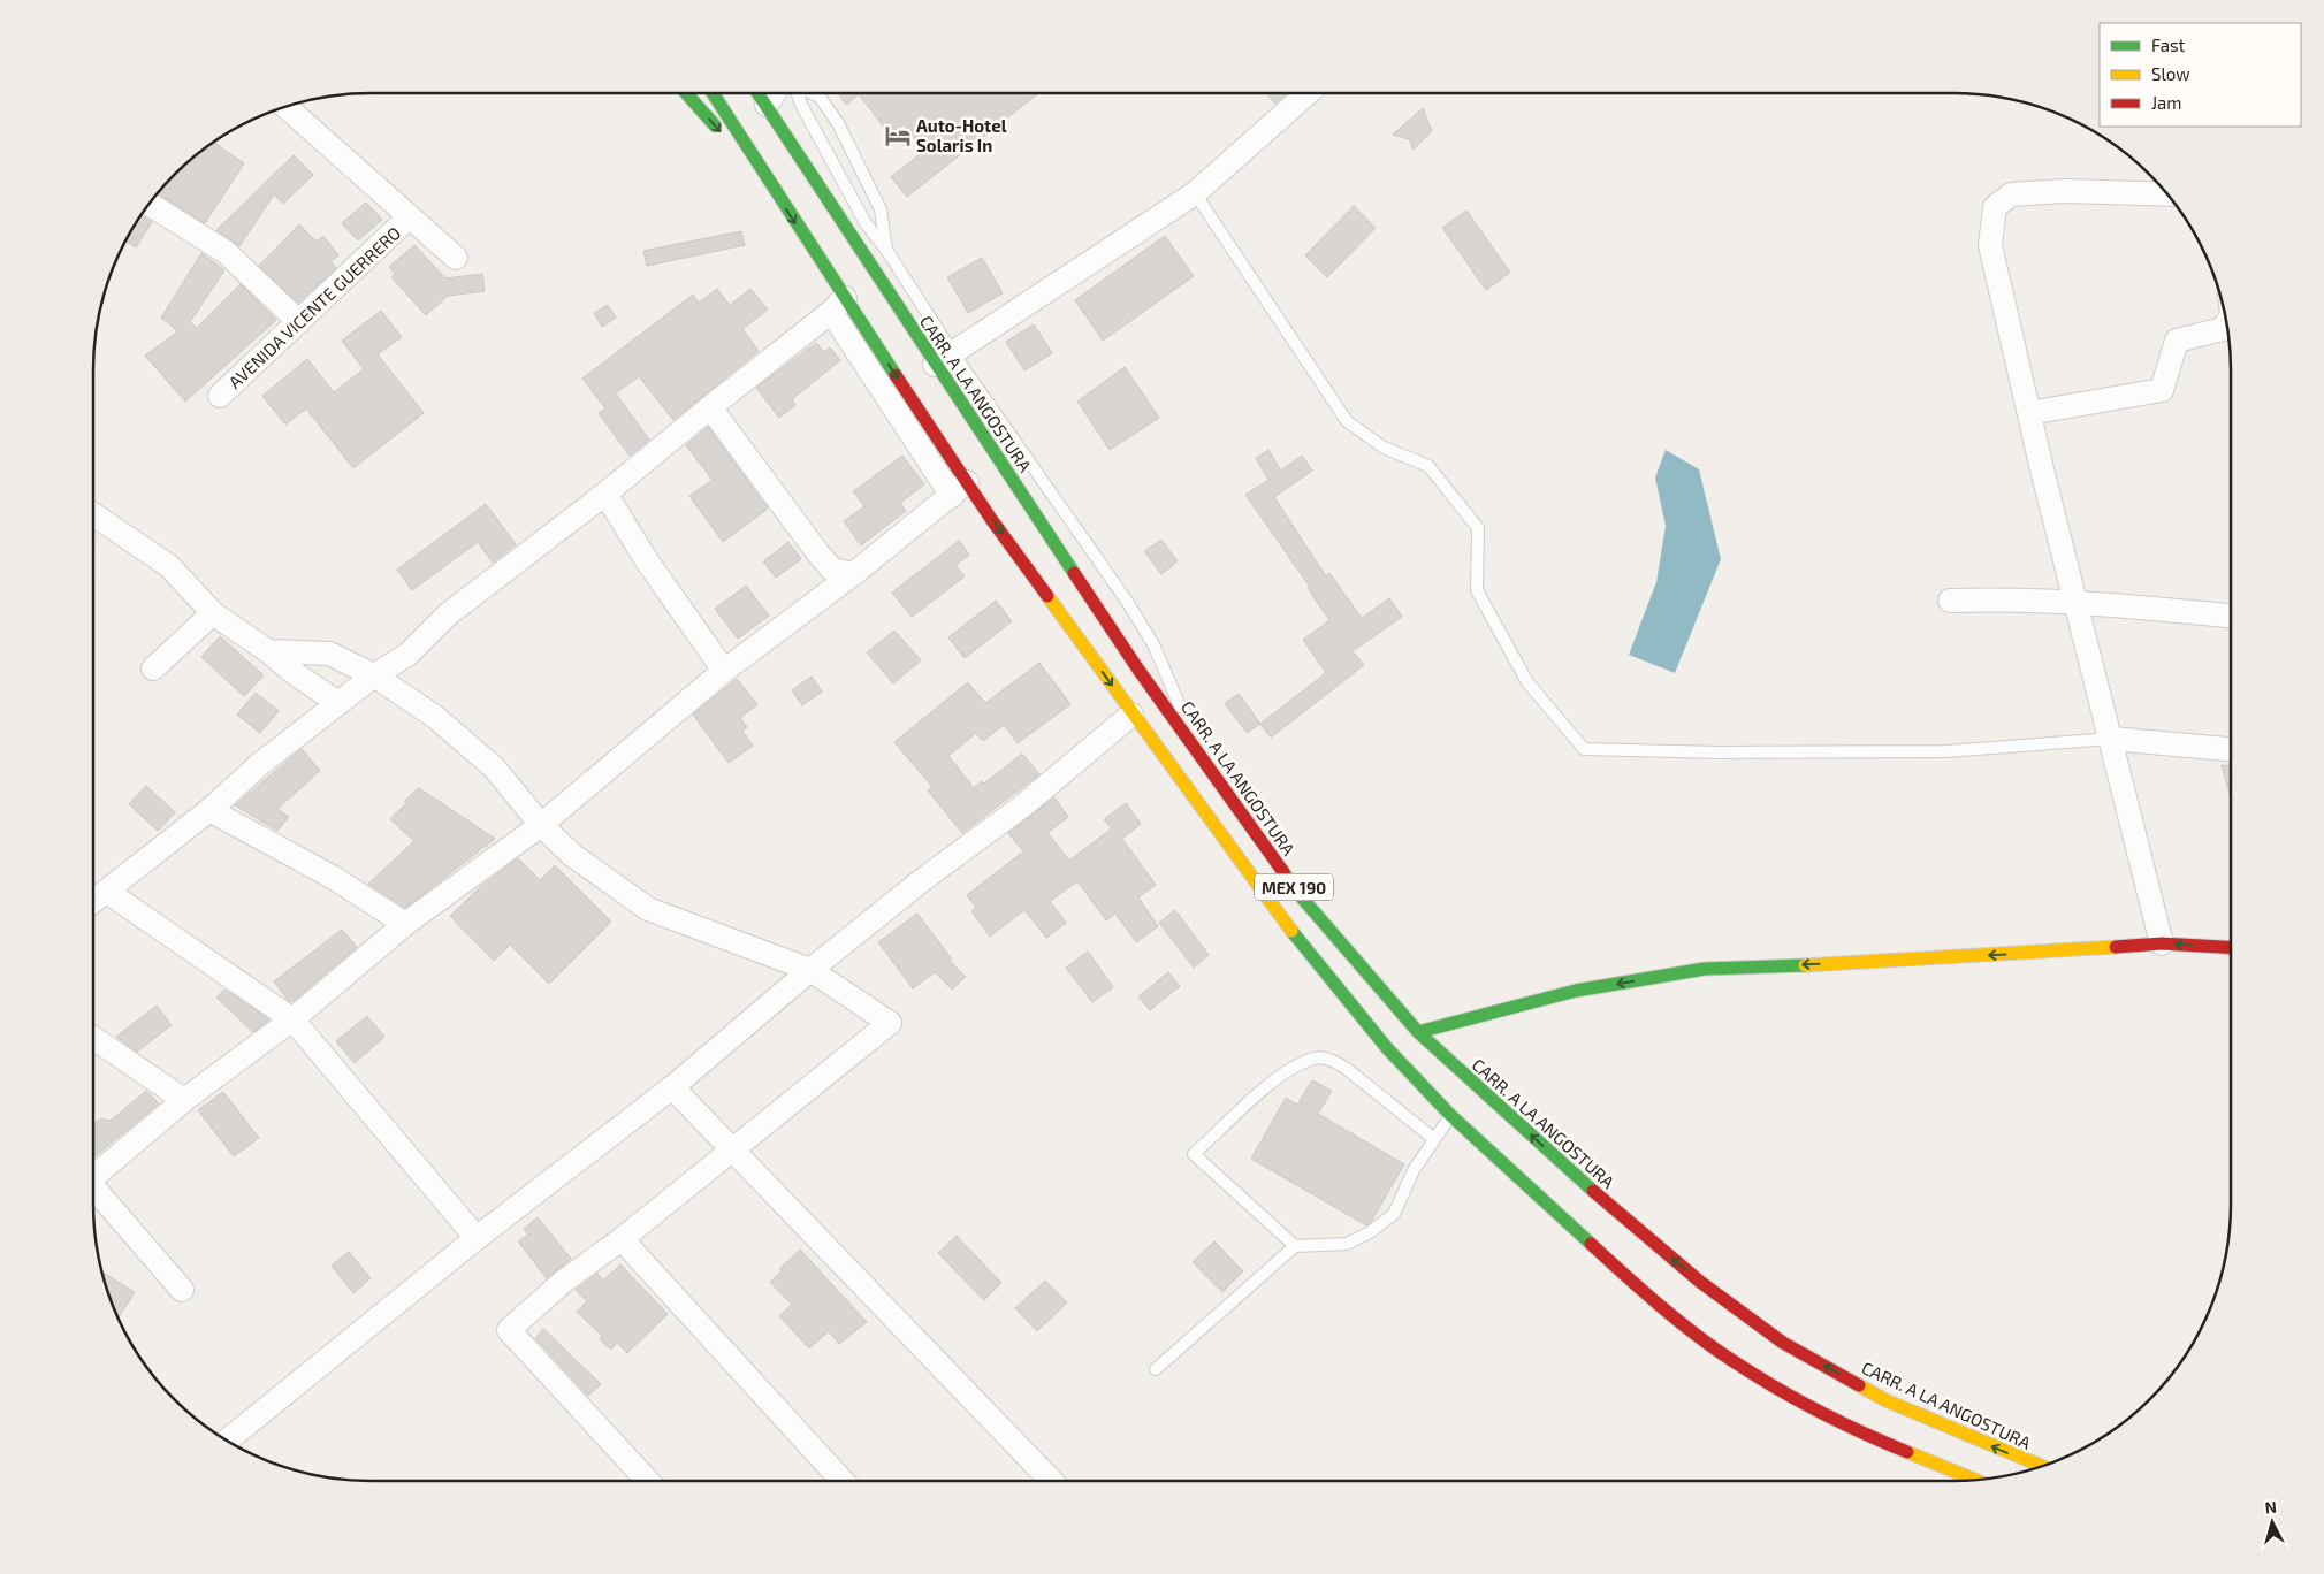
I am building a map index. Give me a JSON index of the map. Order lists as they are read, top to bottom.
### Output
{
  "streets": {
    "main road": ["CARR. A LA ANGOSTURA", "MEX 190"],
    "street": ["AVENIDA VICENTE GUERRERO"]
  },
  "places": {
    "hotel": ["Auto-Hotel Solaris In"]
  },
  "legend": ["Fast", "Slow", "Jam"],
  "north": "top"
}
